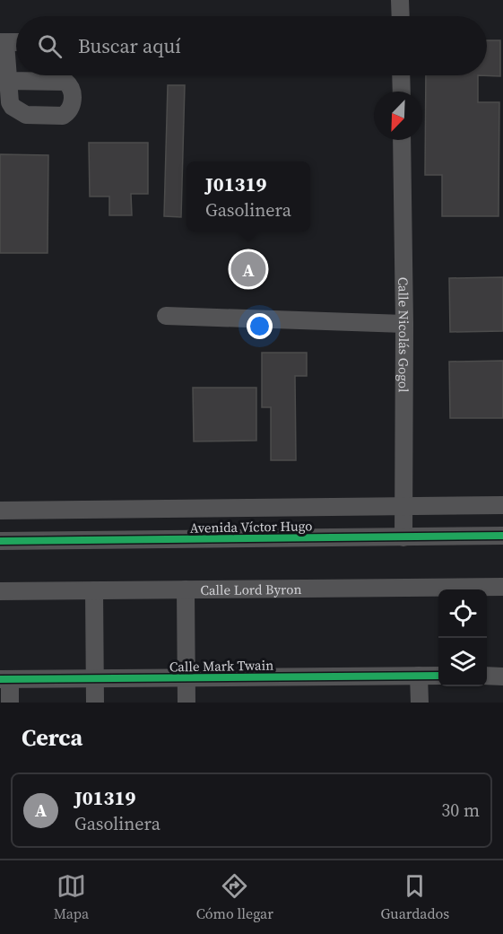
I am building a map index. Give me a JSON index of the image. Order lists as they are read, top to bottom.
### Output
{
  "streets": {
    "street": [
      "Calle Nicolás Gogol",
      "Avenida Víctor Hugo",
      "Calle Lord Byron",
      "Calle Mark Twain"
    ]
  },
  "crossings": [
    ["Calle Nicolás Gogol", "Avenida Víctor Hugo"]
  ],
  "north": "bottom left",
  "page": {
    "search": "Buscar aquí",
    "popup": ["J01319", "Gasolinera"],
    "pins": "A",
    "heading": "Cerca",
    "list": [
      {
        "mark": "A",
        "name": "J01319",
        "note": "Gasolinera",
        "value": "30 m"
      }
    ],
    "nav": ["Mapa", "Cómo llegar", "Guardados"]
  }
}
